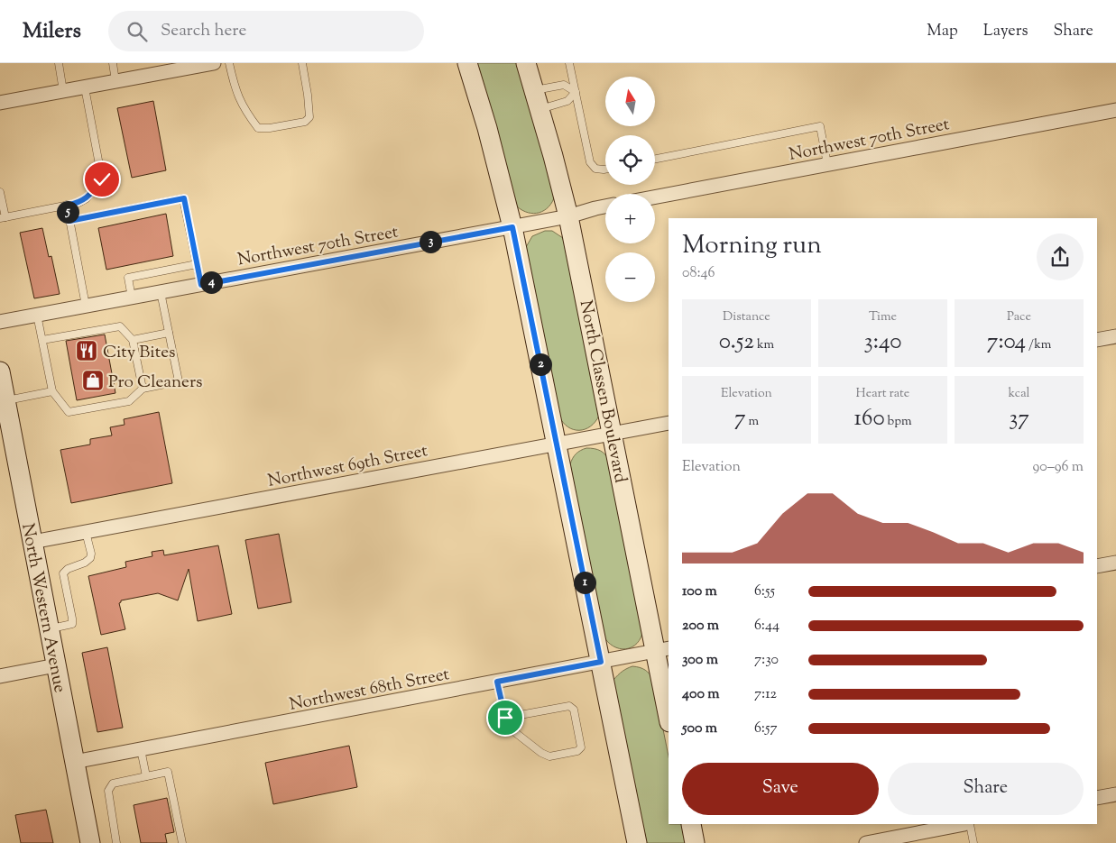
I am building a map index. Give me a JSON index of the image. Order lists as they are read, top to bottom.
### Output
{
  "streets": {
    "street": [
      "Northwest 70th Street",
      "North Classen Boulevard",
      "Northwest 69th Street",
      "North Western Avenue",
      "Northwest 68th Street"
    ]
  },
  "crossings": [
    ["Northwest 70th Street", "North Classen Boulevard"],
    ["North Classen Boulevard", "Northwest 69th Street"],
    ["North Classen Boulevard", "Northwest 68th Street"],
    ["Northwest 69th Street", "North Western Avenue"],
    ["North Western Avenue", "Northwest 68th Street"]
  ],
  "places": {
    "restaurant": ["City Bites"],
    "shop": ["Pro Cleaners"]
  },
  "north": "top",
  "page": {
    "header": "Milers",
    "search": "Search here",
    "nav": ["Map", "Layers", "Share"],
    "map_buttons": ["+", "−"],
    "pins": [
      "5",
      "3",
      "4",
      "2",
      "1"
    ],
    "heading": ["Morning run", "08:46"],
    "stats": [
      ["Distance", "0.52 km"],
      ["Time", "3:40"],
      ["Pace", "7:04 /km"],
      ["Elevation", "7 m"],
      ["Heart rate", "160 bpm"],
      ["kcal", "37"]
    ],
    "chart": ["Elevation", "90–96 m"],
    "list": [
      {
        "name": "100 m",
        "note": "6:55"
      },
      {
        "name": "200 m",
        "note": "6:44"
      },
      {
        "name": "300 m",
        "note": "7:30"
      },
      {
        "name": "400 m",
        "note": "7:12"
      },
      {
        "name": "500 m",
        "note": "6:57"
      }
    ],
    "buttons": ["Save", "Share"]
  }
}
